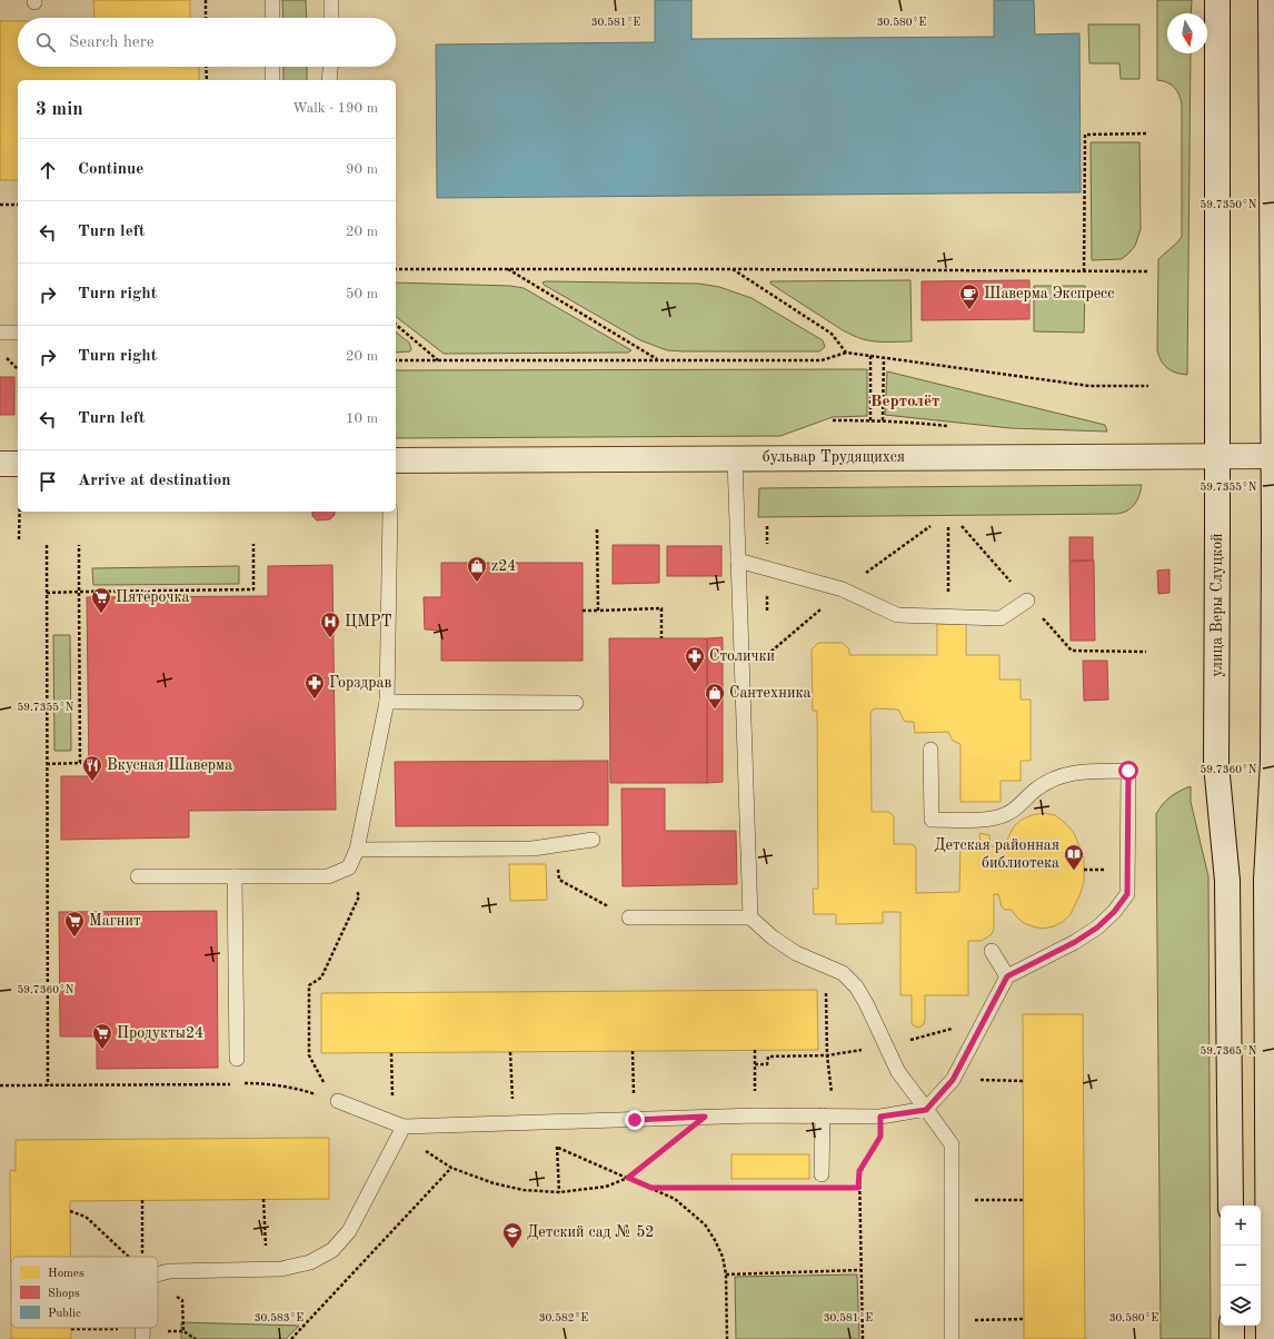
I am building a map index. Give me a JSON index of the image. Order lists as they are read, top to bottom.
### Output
{
  "streets": {
    "street": ["бульвар Трудящихся", "улица Веры Слуцкой"]
  },
  "crossings": [
    ["бульвар Трудящихся", "улица Веры Слуцкой"]
  ],
  "districts": ["Вертолёт"],
  "places": {
    "cafe": ["Шаверма Экспресс"],
    "shop": ["z24", "Сантехника"],
    "supermarket": ["Пятёрочка", "Магнит", "Продукты24"],
    "hospital": ["ЦМРТ"],
    "pharmacy": ["Столички", "Горздрав"],
    "restaurant": ["Вкусная Шаверма"],
    "library": ["Детская районная библиотека"],
    "school or university": ["Детский сад № 52"]
  },
  "legend": ["Homes", "Shops", "Public"],
  "north": "bottom",
  "page": {
    "search": "Search here",
    "heading": ["3 min", "Walk · 190 m"],
    "list": [
      ["Continue", "90 m"],
      ["Turn left", "20 m"],
      ["Turn right", "50 m"],
      ["Turn right", "20 m"],
      ["Turn left", "10 m"],
      "Arrive at destination"
    ],
    "map_buttons": ["+", "−"]
  },
  "coordinates": [
    "30.581°E",
    "30.580°E",
    "59.7350°N",
    "59.7355°N",
    "59.7360°N",
    "59.7365°N",
    "30.583°E",
    "30.582°E"
  ]
}
